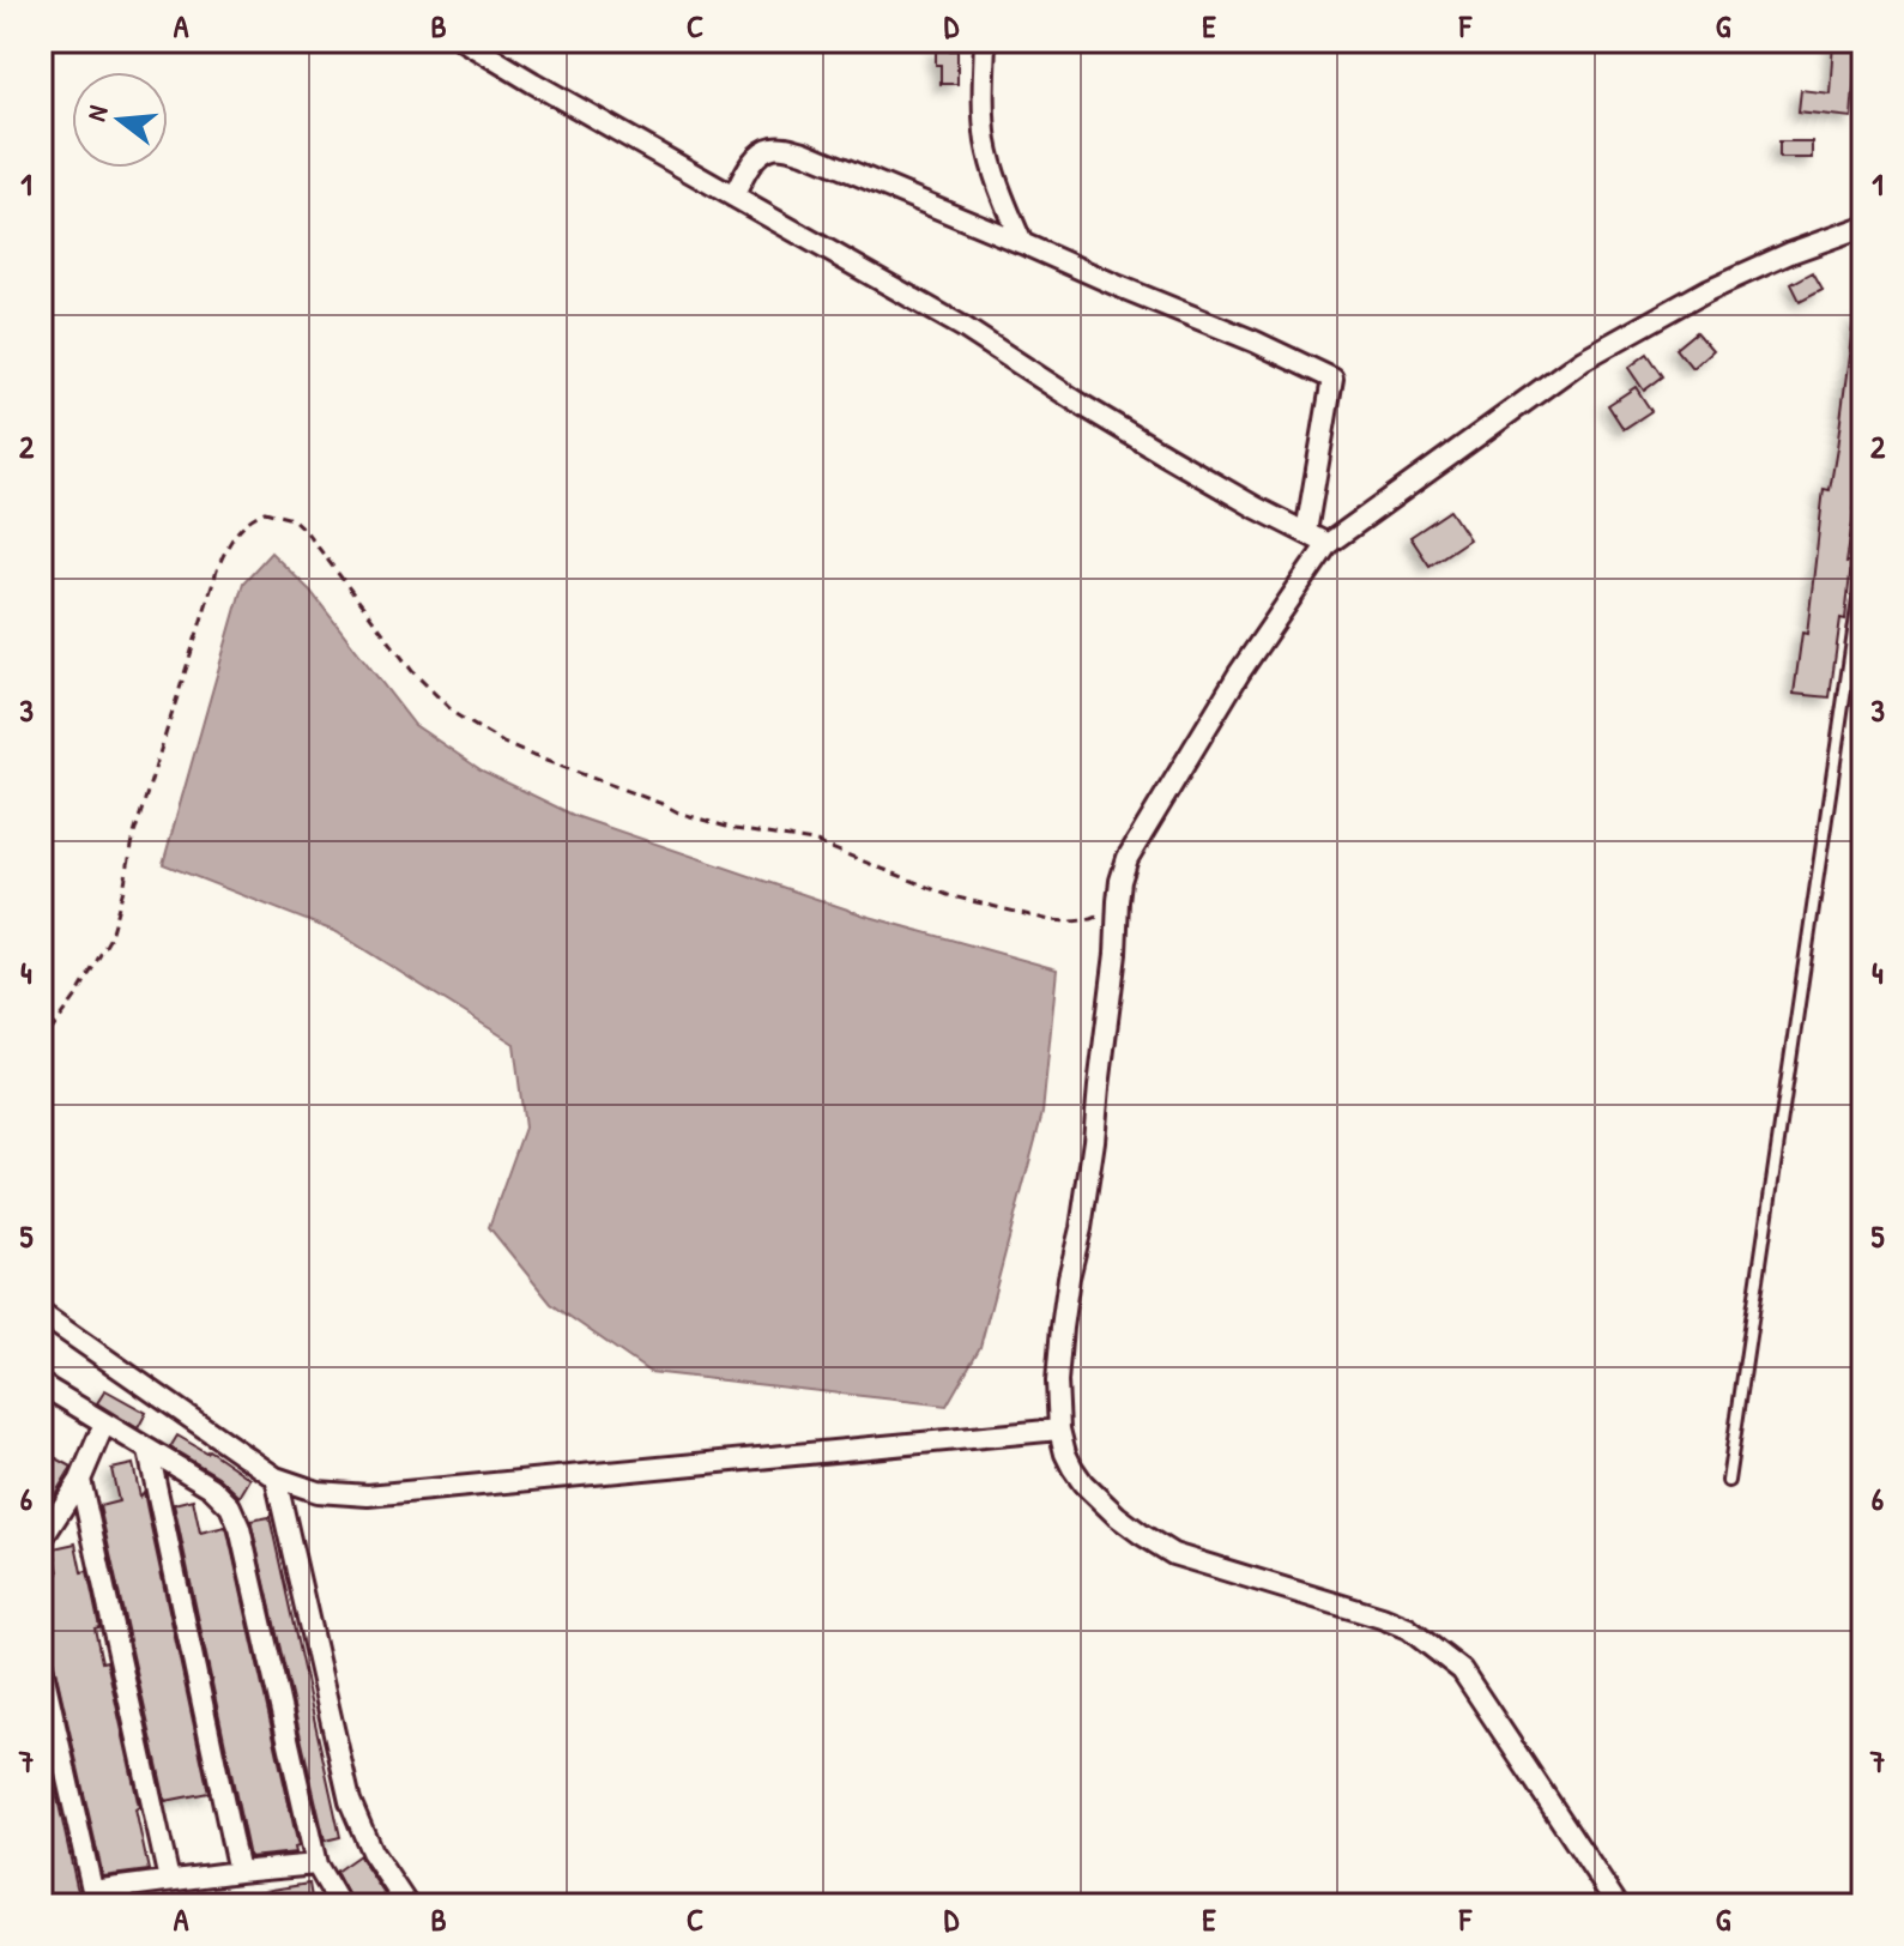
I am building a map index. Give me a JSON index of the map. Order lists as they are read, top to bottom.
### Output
{
  "north": "left",
  "grid": {
    "columns": [
      "A",
      "B",
      "C",
      "D",
      "E",
      "F",
      "G"
    ],
    "rows": [
      "1",
      "2",
      "3",
      "4",
      "5",
      "6",
      "7"
    ]
  }
}
